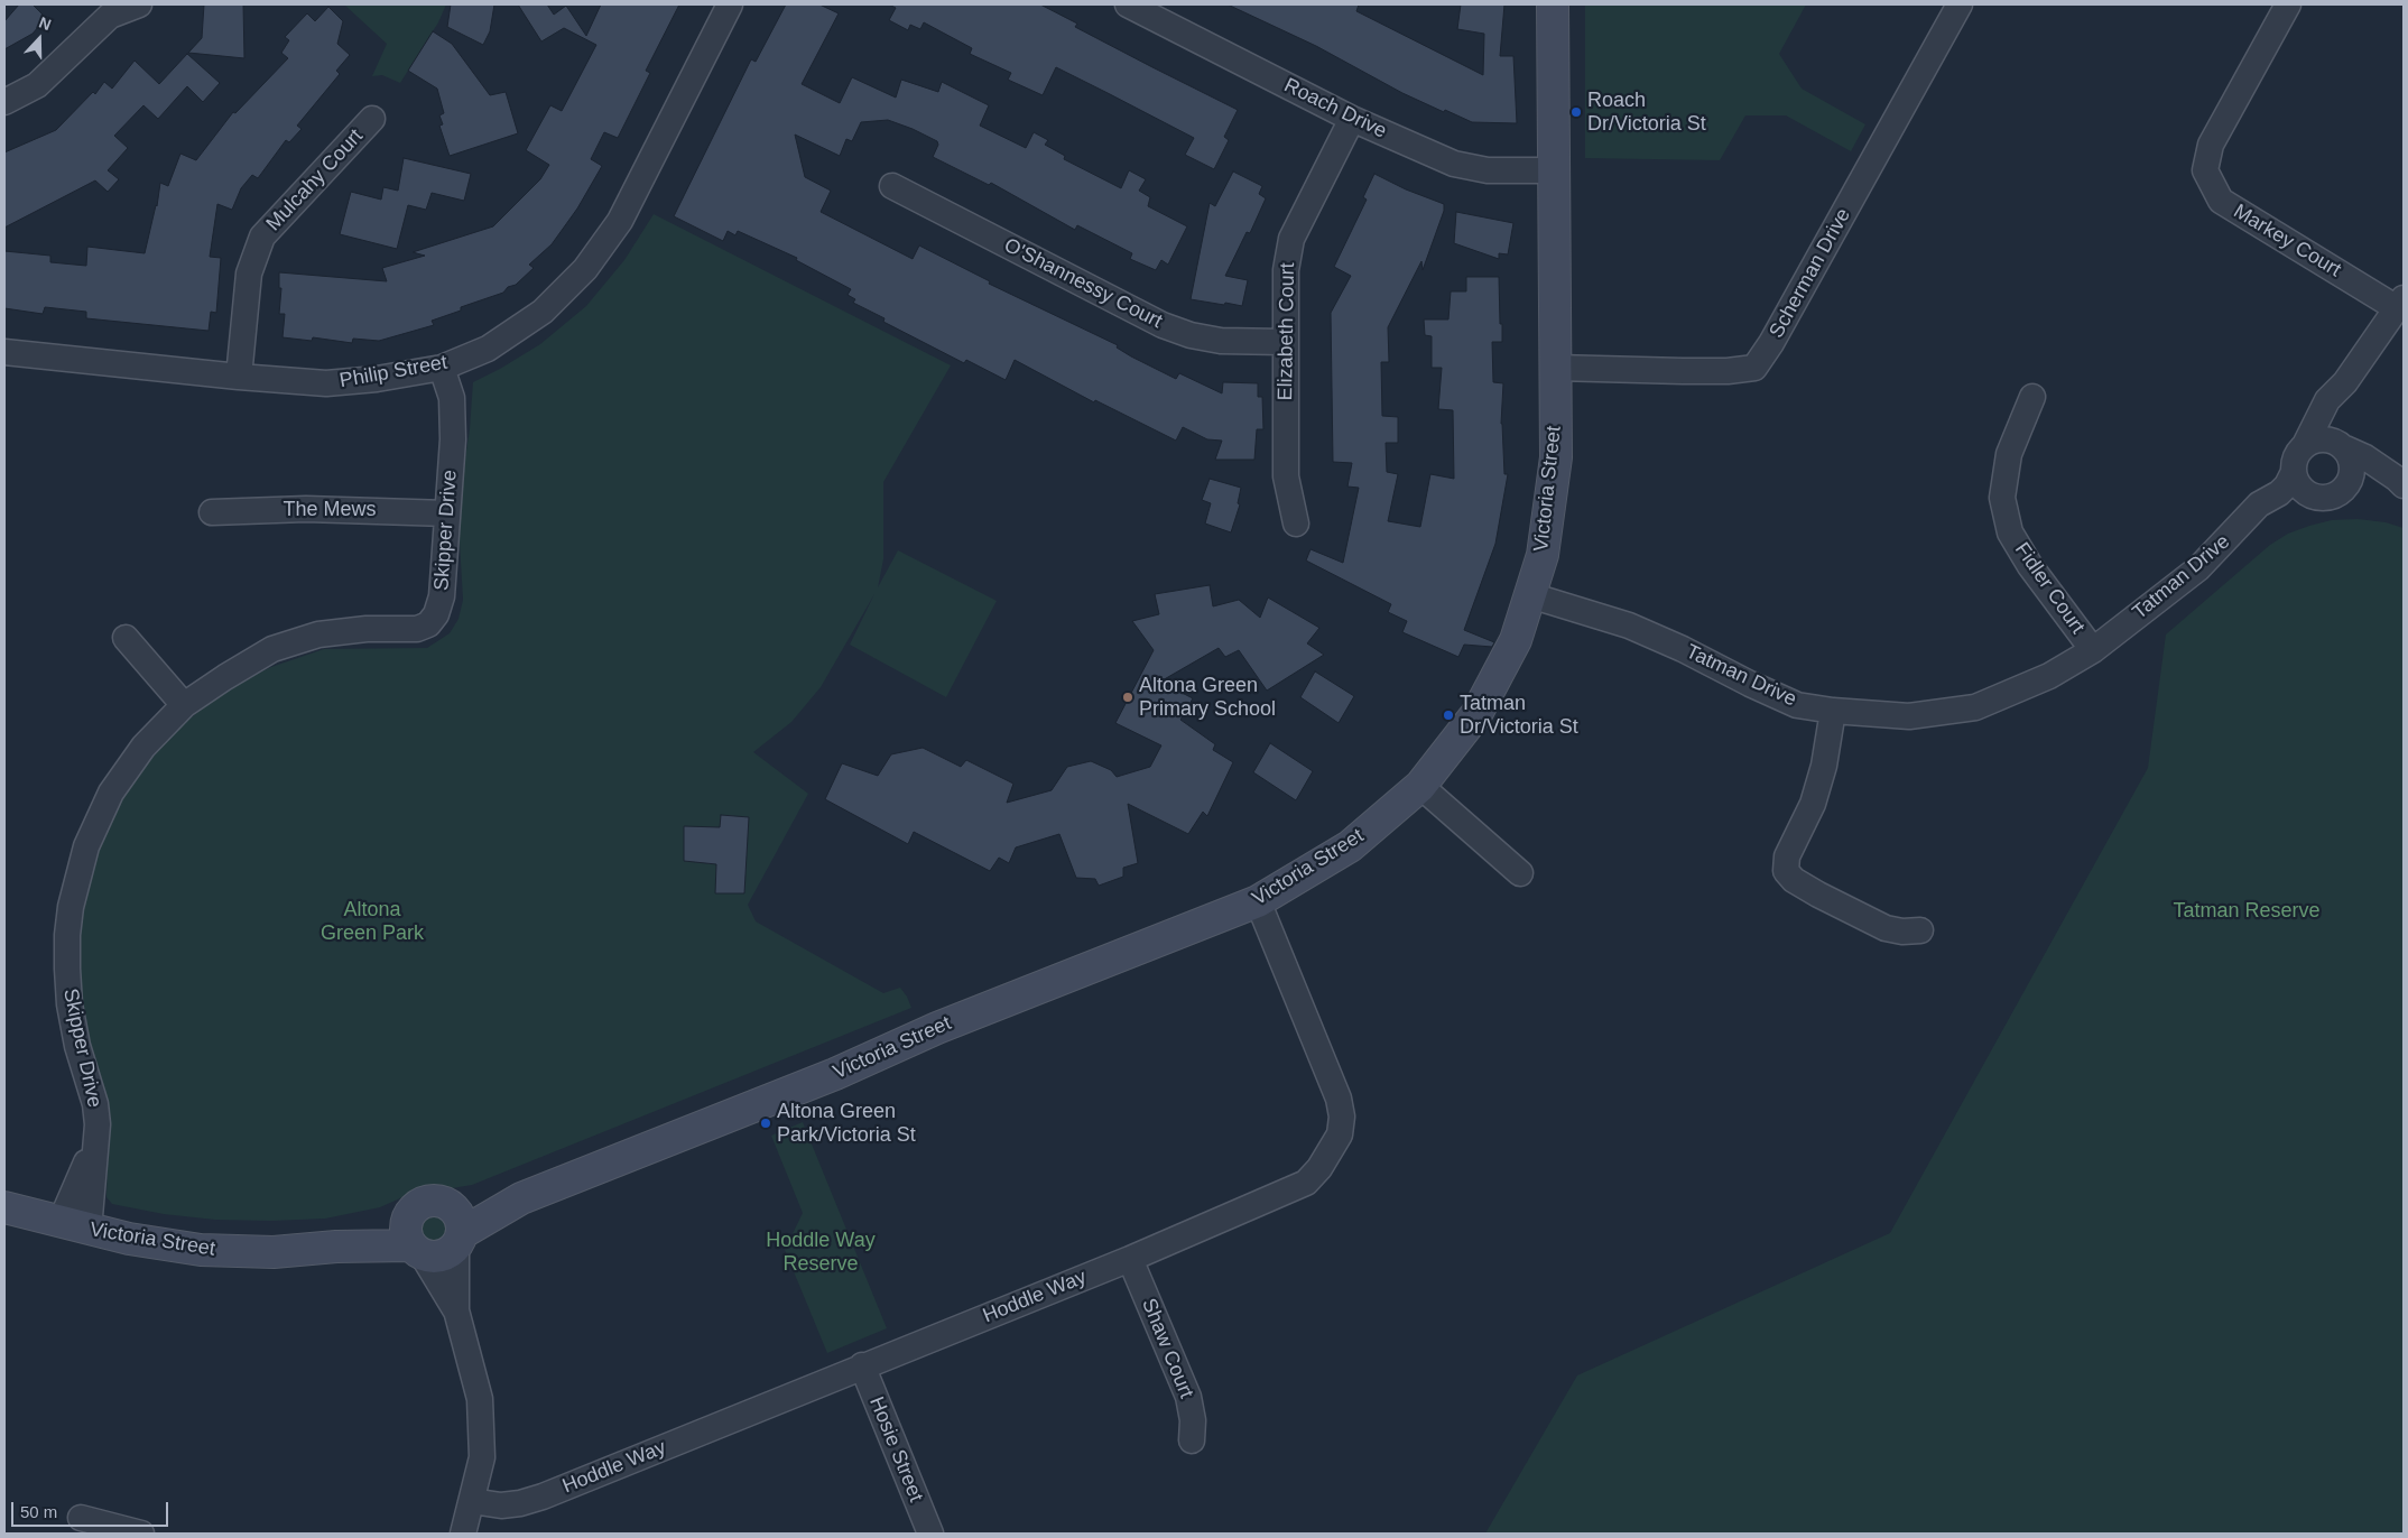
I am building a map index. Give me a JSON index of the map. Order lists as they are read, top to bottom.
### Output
{
  "streets": {
    "street": [
      "Roach Drive",
      "Mulcahy Court",
      "Markey Court",
      "Scherman Drive",
      "O'Shannessy Court",
      "Elizabeth Court",
      "Philip Street",
      "Victoria Street",
      "The Mews",
      "Skipper Drive",
      "Tatman Drive",
      "Fidler Court",
      "Hoddle Way",
      "Shaw Court",
      "Hosie Street"
    ]
  },
  "crossings": [
    ["Roach Drive", "Elizabeth Court"],
    ["Roach Drive", "Victoria Street"],
    ["Mulcahy Court", "Philip Street"],
    ["Scherman Drive", "Victoria Street"],
    ["O'Shannessy Court", "Elizabeth Court"],
    ["Philip Street", "Skipper Drive"],
    ["Victoria Street", "Skipper Drive"],
    ["Victoria Street", "Tatman Drive"],
    ["Victoria Street", "Hoddle Way"],
    ["The Mews", "Skipper Drive"],
    ["Tatman Drive", "Fidler Court"],
    ["Hoddle Way", "Shaw Court"],
    ["Hoddle Way", "Hosie Street"]
  ],
  "parks": ["Altona Green Park", "Tatman Reserve", "Hoddle Way Reserve"],
  "places": [
    "Roach Dr/Victoria St",
    "Altona Green Primary School",
    "Tatman Dr/Victoria St",
    "Altona Green Park/Victoria St"
  ],
  "scale_bar": "50 m",
  "north": "top"
}
